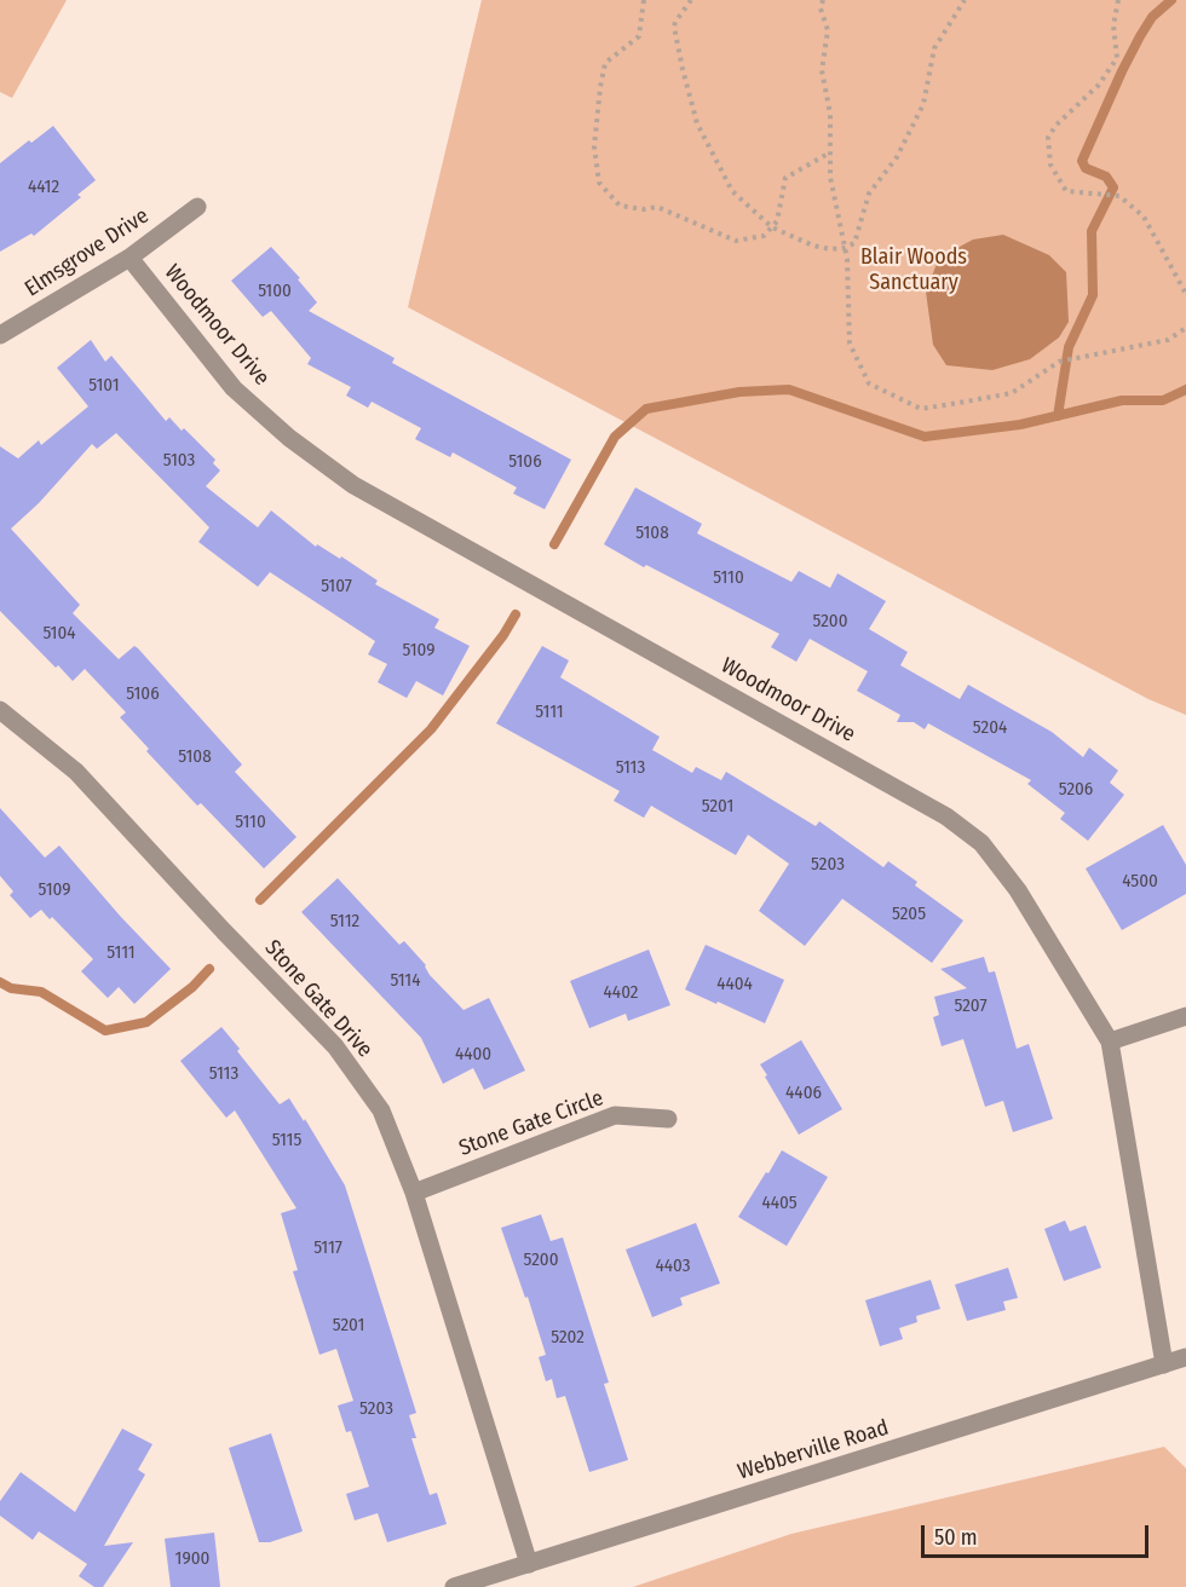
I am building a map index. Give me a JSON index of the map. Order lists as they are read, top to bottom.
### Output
{
  "streets": {
    "street": [
      "Elmsgrove Drive",
      "Woodmoor Drive",
      "Stone Gate Drive",
      "Stone Gate Circle",
      "Webberville Road"
    ]
  },
  "crossings": [
    ["Elmsgrove Drive", "Woodmoor Drive"],
    ["Woodmoor Drive", "Webberville Road"],
    ["Stone Gate Drive", "Stone Gate Circle"],
    ["Stone Gate Drive", "Webberville Road"]
  ],
  "parks": ["Blair Woods Sanctuary"],
  "house_numbers": [
    "4412",
    "5100",
    "5101",
    "5103",
    "5106",
    "5108",
    "5110",
    "5107",
    "5200",
    "5104",
    "5109",
    "5106",
    "5111",
    "5204",
    "5108",
    "5113",
    "5206",
    "5201",
    "5110",
    "5203",
    "4500",
    "5109",
    "5205",
    "5112",
    "5111",
    "5114",
    "4404",
    "4402",
    "5207",
    "4400",
    "5113",
    "4406",
    "5115",
    "4405",
    "5117",
    "5200",
    "4403",
    "5201",
    "5202",
    "5203",
    "1900"
  ],
  "scale_bar": "50 m"
}
